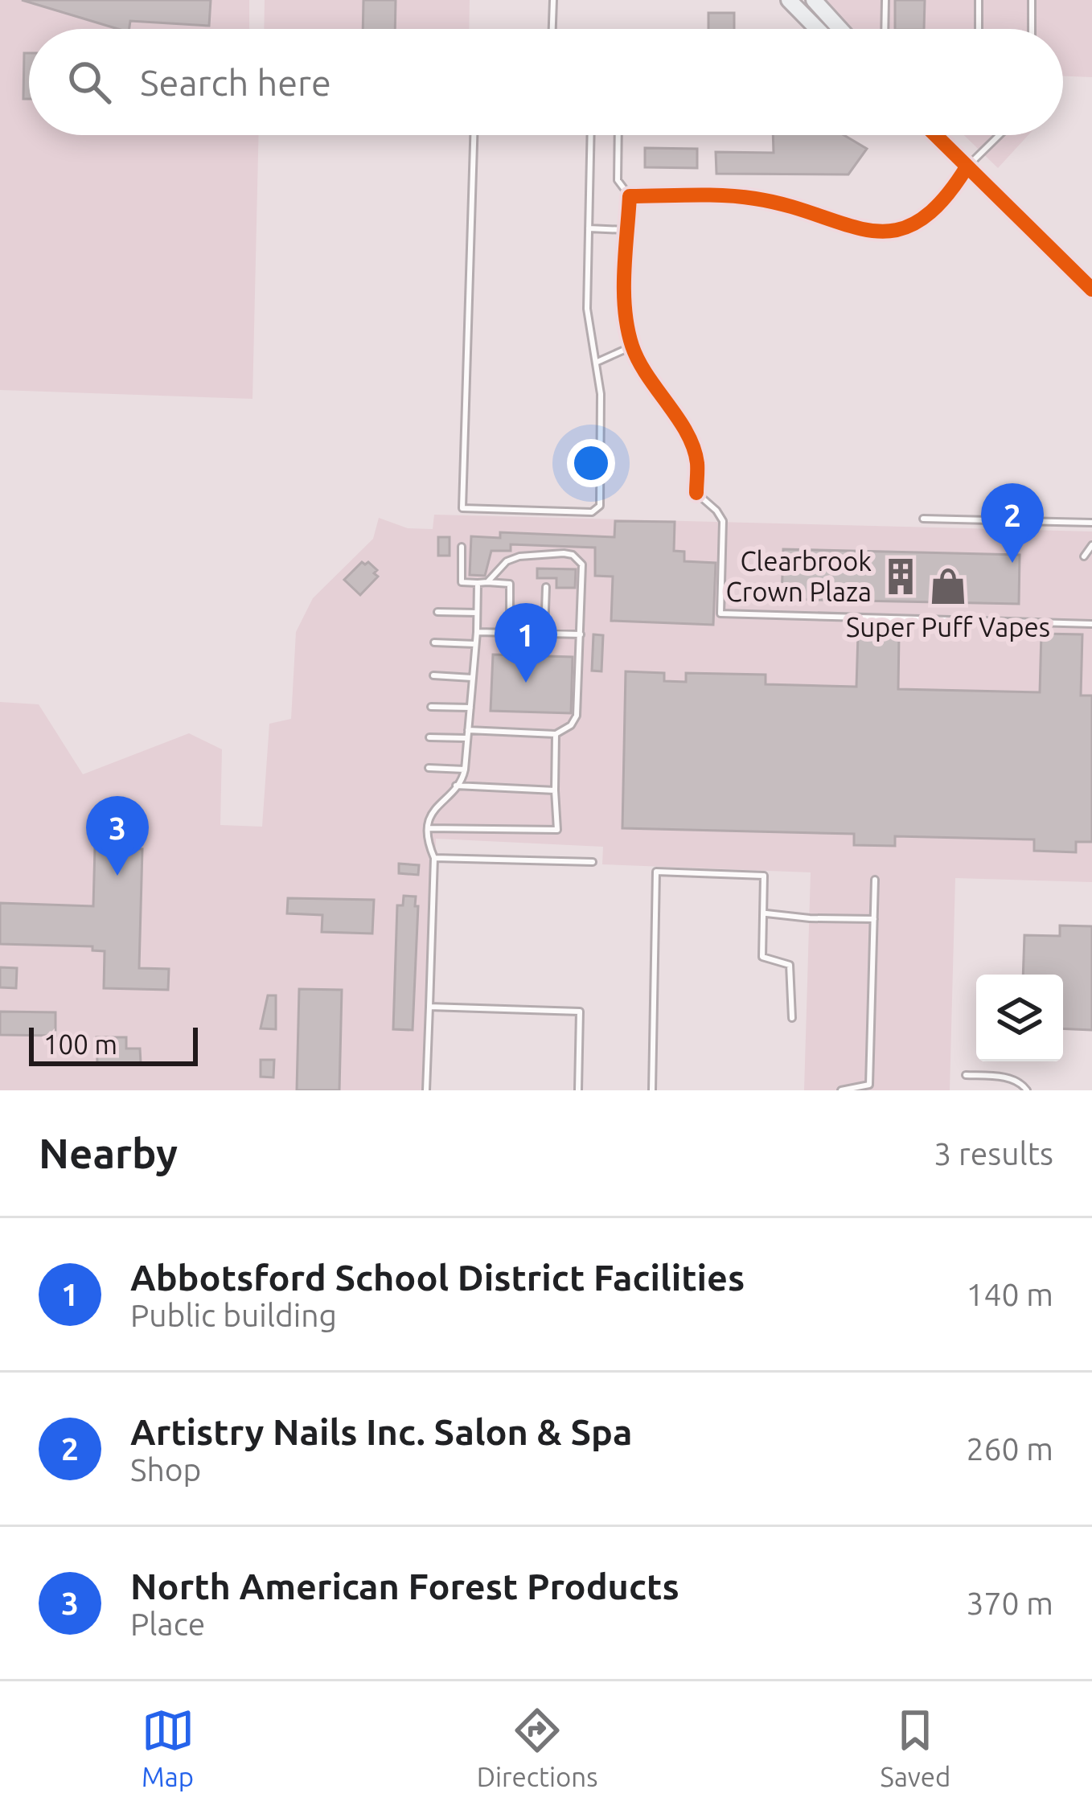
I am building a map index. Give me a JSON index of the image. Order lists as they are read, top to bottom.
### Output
{
  "places": {
    "building": ["Clearbrook Crown Plaza"],
    "shop": ["Super Puff Vapes"]
  },
  "scale_bar": "100 m",
  "page": {
    "search": "Search here",
    "pins": ["2", "1", "3"],
    "scale": "100 m",
    "heading": ["Nearby", "3 results"],
    "list": [
      {
        "mark": "1",
        "name": "Abbotsford School District Facilities",
        "note": "Public building",
        "value": "140 m"
      },
      {
        "mark": "2",
        "name": "Artistry Nails Inc. Salon & Spa",
        "note": "Shop",
        "value": "260 m"
      },
      {
        "mark": "3",
        "name": "North American Forest Products",
        "note": "Place",
        "value": "370 m"
      }
    ],
    "nav": ["Map", "Directions", "Saved"]
  }
}
